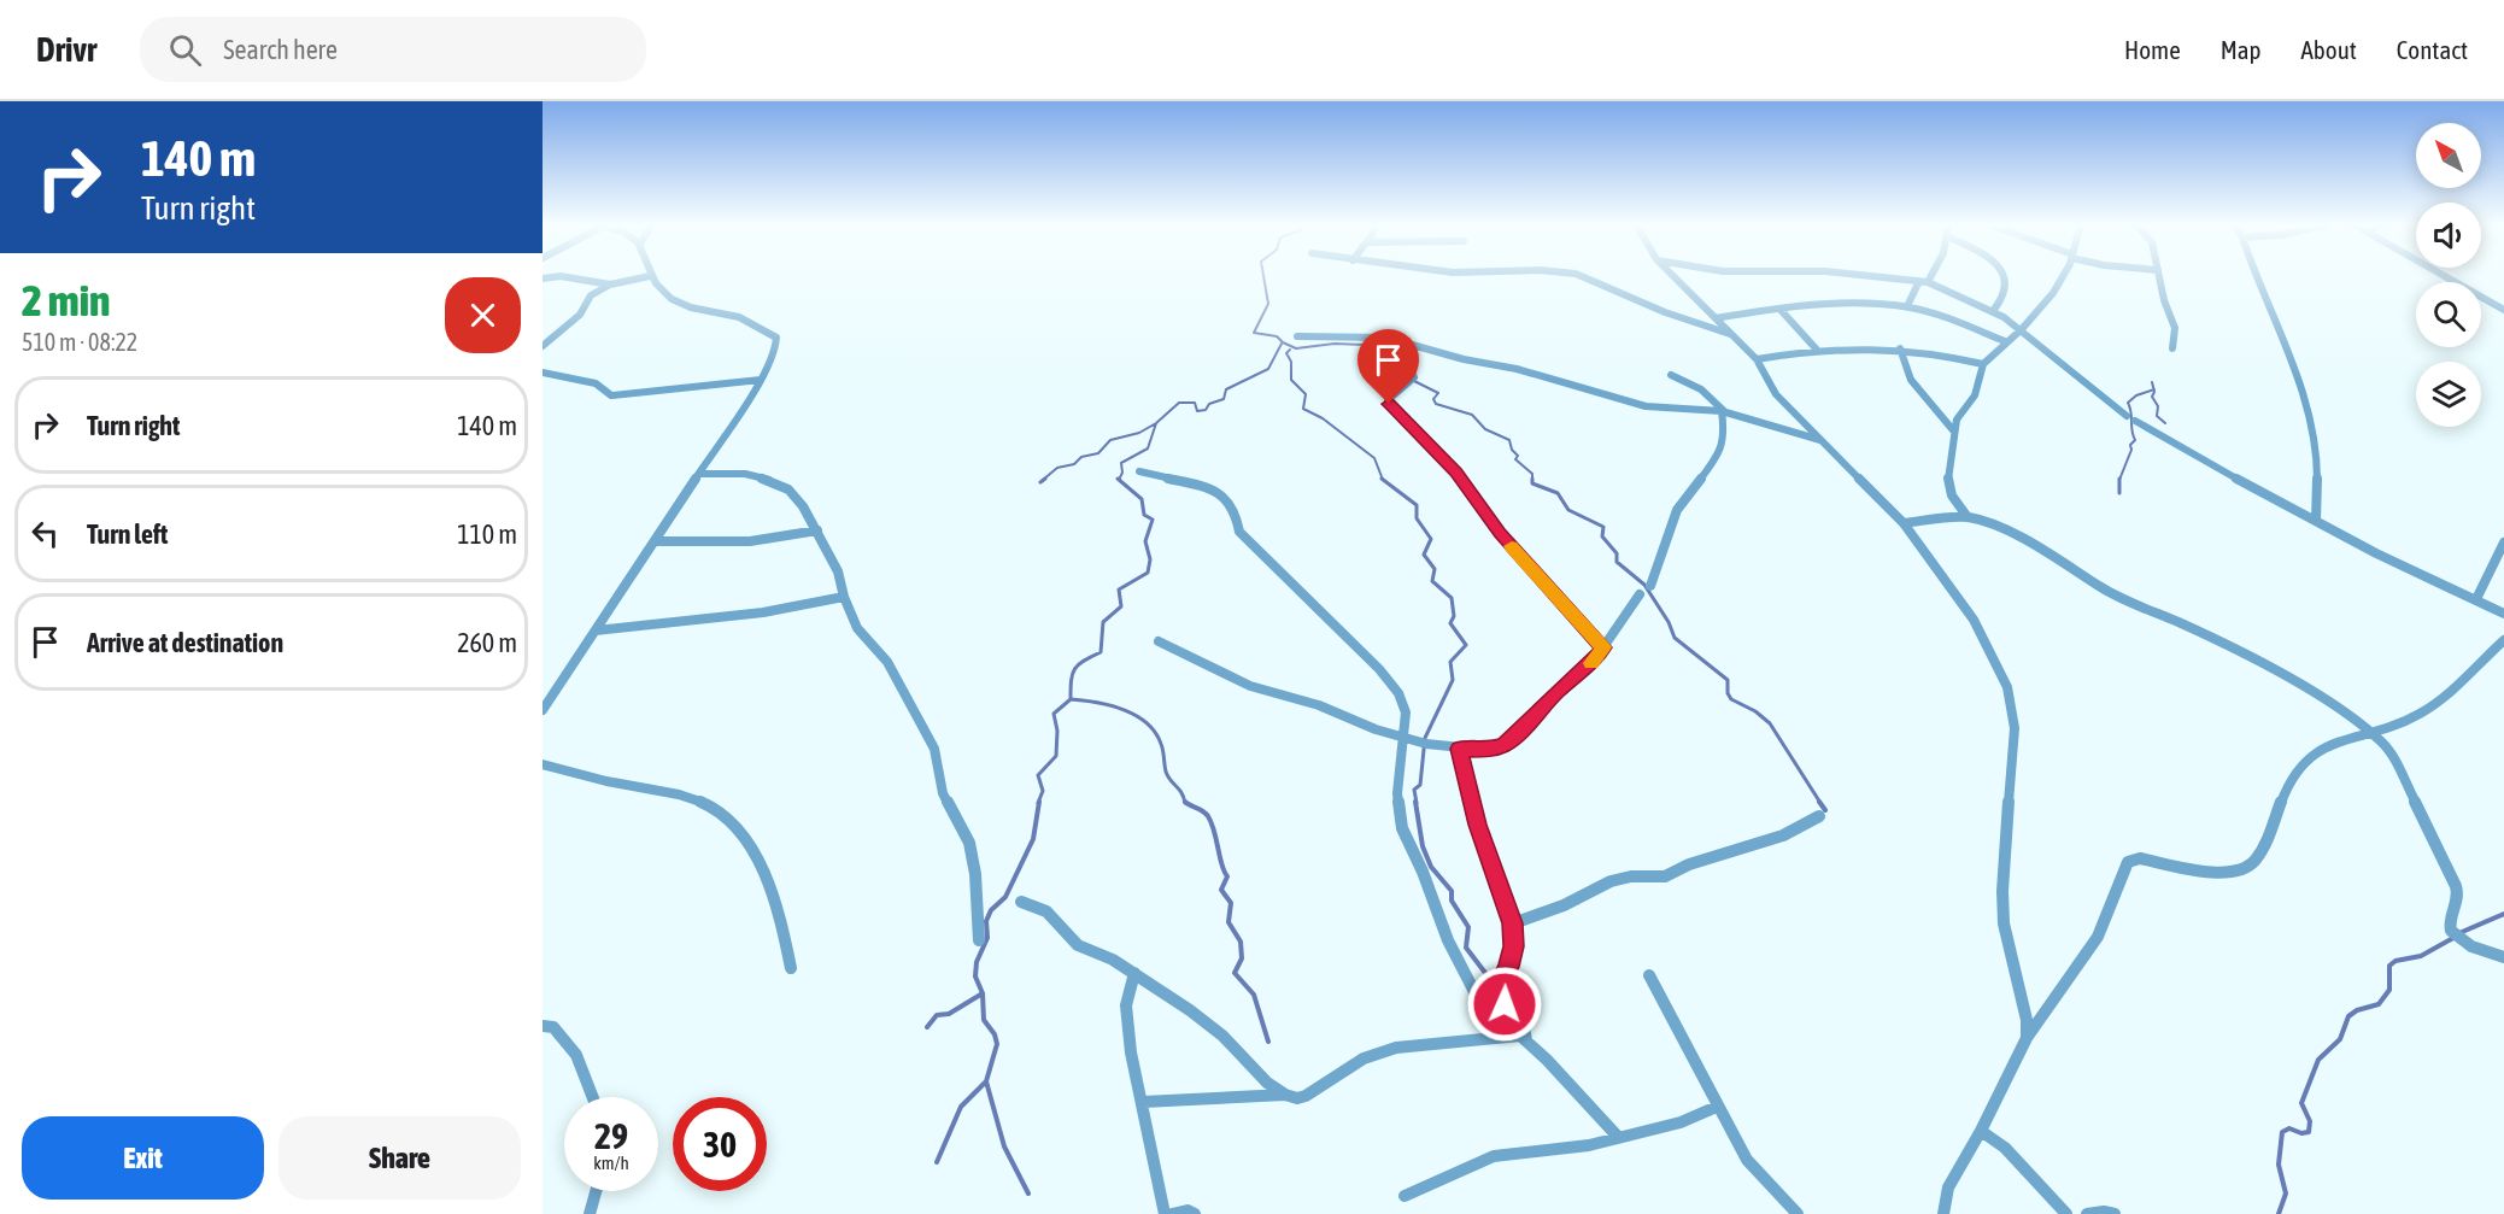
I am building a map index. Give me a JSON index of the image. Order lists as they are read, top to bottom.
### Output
{
  "north": "top left",
  "page": {
    "header": "Drivr",
    "search": "Search here",
    "nav": [
      "Home",
      "Map",
      "About",
      "Contact"
    ],
    "turn": ["140 m", "Turn right"],
    "heading": ["2 min", "510 m · 08:22"],
    "list": [
      {
        "name": "Turn right",
        "value": "140 m"
      },
      {
        "name": "Turn left",
        "value": "110 m"
      },
      {
        "name": "Arrive at destination",
        "value": "260 m"
      }
    ],
    "speed": "29 km/h",
    "limit": "30",
    "buttons": ["Exit", "Share"]
  }
}
